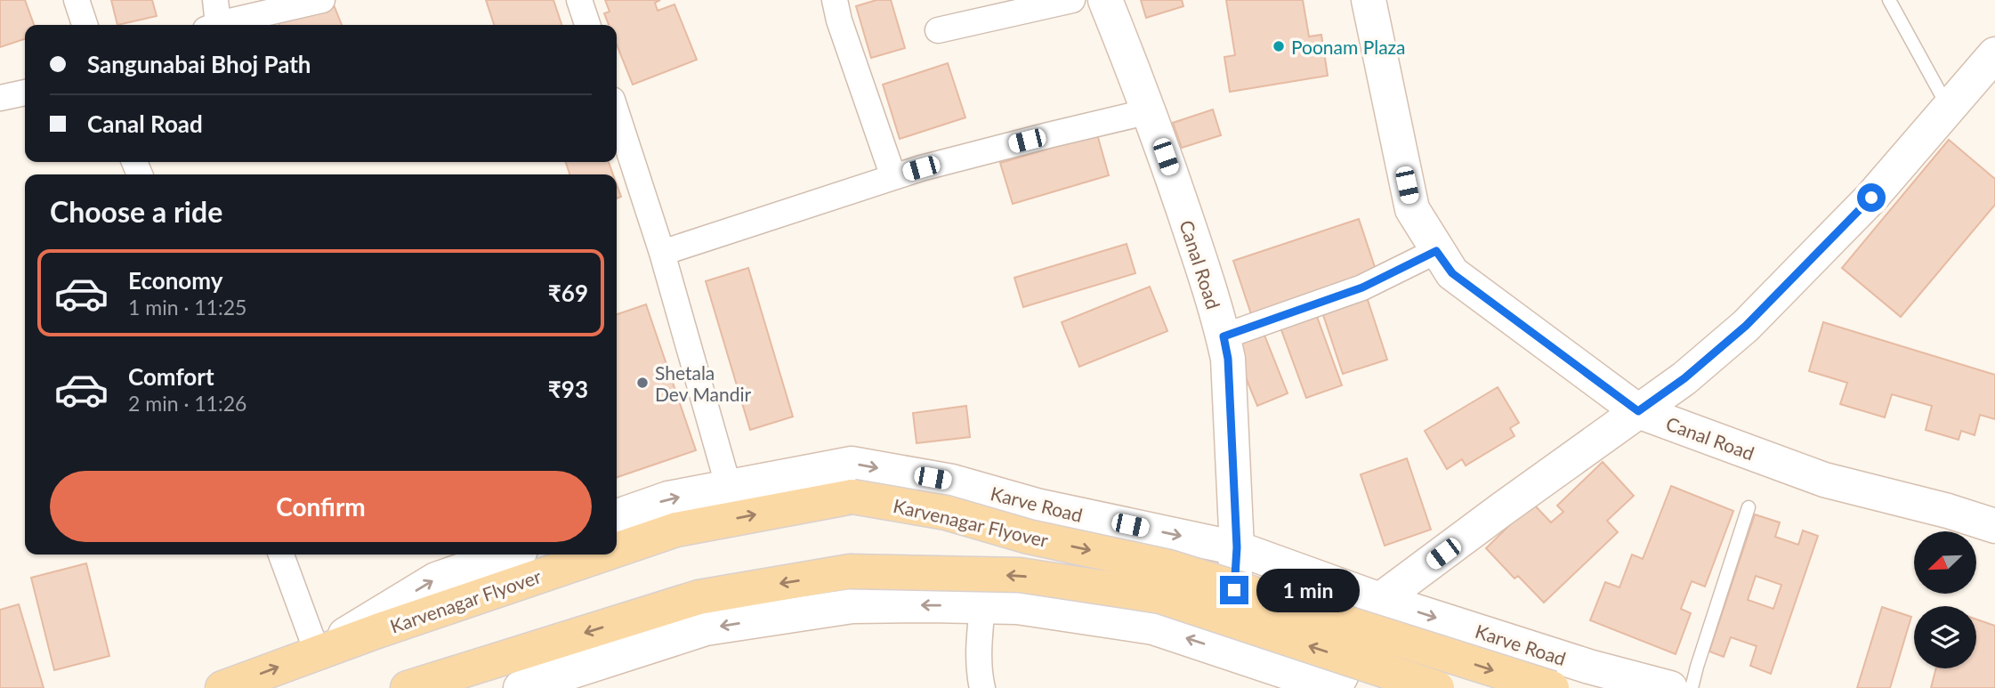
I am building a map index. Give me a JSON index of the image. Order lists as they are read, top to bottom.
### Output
{
  "streets": {
    "main road": ["Karvenagar Flyover"],
    "street": ["Canal Road", "Karve Road"]
  },
  "crossings": [
    ["Canal Road", "Karve Road"]
  ],
  "places": ["Poonam Plaza", "Shetala Dev Mandir"],
  "north": "bottom left",
  "page": {
    "banner": ["Sangunabai Bhoj Path", "Canal Road"],
    "heading": "Choose a ride",
    "list": [
      {
        "name": "Economy",
        "note": "1 min · 11:25",
        "value": "₹69"
      },
      {
        "name": "Comfort",
        "note": "2 min · 11:26",
        "value": "₹93"
      }
    ],
    "buttons": "Confirm",
    "bubble": "1 min"
  }
}
